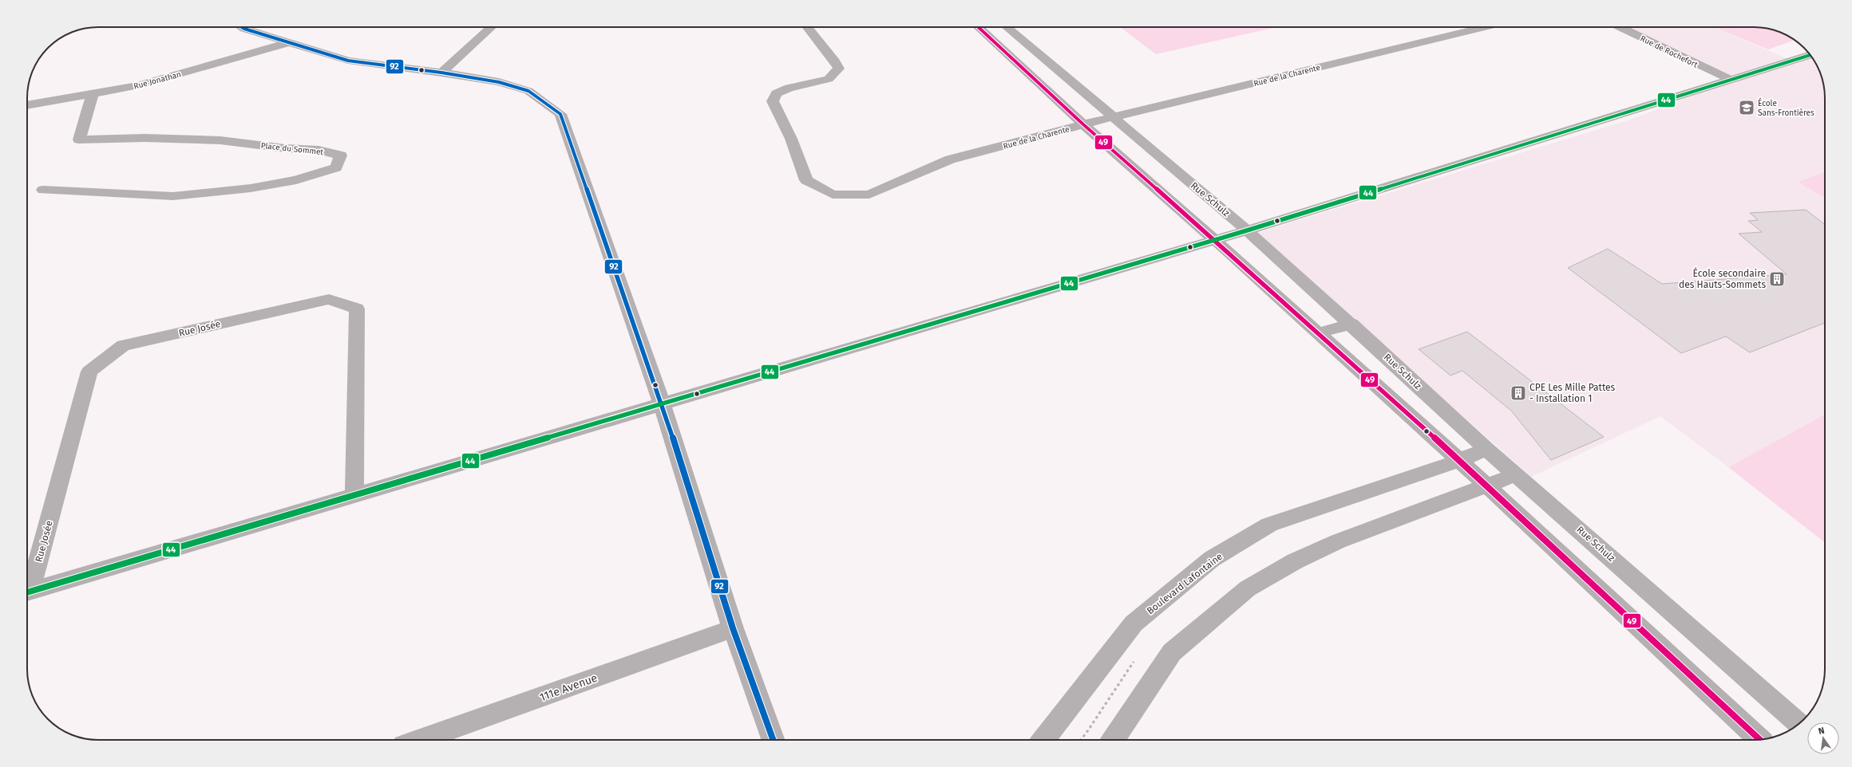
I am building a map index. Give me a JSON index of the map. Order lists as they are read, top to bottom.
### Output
{
  "streets": {
    "street": [
      "Rue de Rochefort",
      "Rue de la Charente",
      "Rue Jonathan",
      "Place du Sommet",
      "Rue Schulz",
      "Rue Josée",
      "Boulevard Lafontaine",
      "111e Avenue"
    ]
  },
  "crossings": [
    ["Rue de la Charente", "Rue Schulz"],
    ["Rue Jonathan", "Place du Sommet"],
    ["Rue Schulz", "Boulevard Lafontaine"]
  ],
  "places": {
    "school or university": ["École Sans-Frontières"],
    "building": ["École secondaire des Hauts-Sommets", "CPE Les Mille Pattes - Installation 1"]
  },
  "lines": ["transit line 92", "transit line 49", "transit line 44"],
  "north": "top"
}
